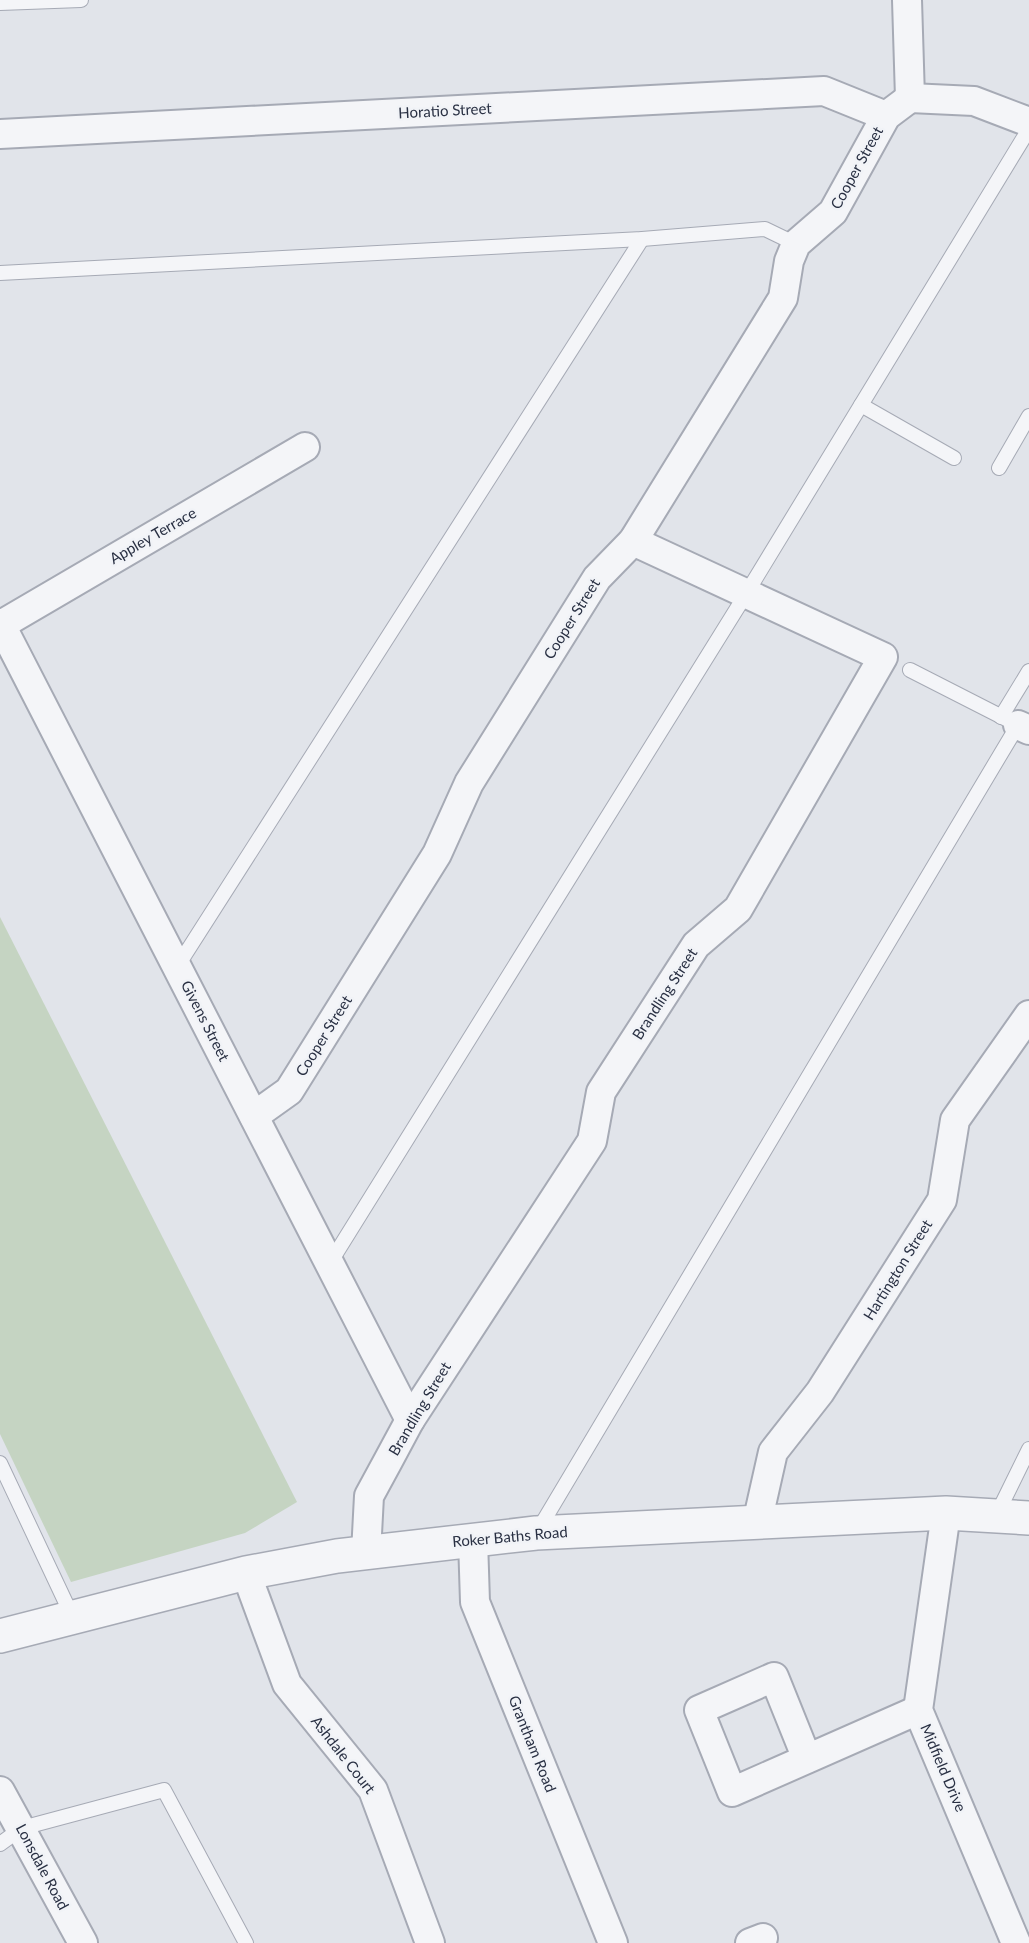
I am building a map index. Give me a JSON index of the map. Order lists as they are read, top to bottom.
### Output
{
  "streets": {
    "street": [
      "Horatio Street",
      "Cooper Street",
      "Appley Terrace",
      "Brandling Street",
      "Givens Street",
      "Hartington Street",
      "Roker Baths Road",
      "Grantham Road",
      "Ashdale Court",
      "Midfield Drive",
      "Lonsdale Road"
    ]
  },
  "crossings": [
    ["Horatio Street", "Cooper Street"],
    ["Cooper Street", "Brandling Street"],
    ["Cooper Street", "Givens Street"],
    ["Appley Terrace", "Givens Street"],
    ["Brandling Street", "Givens Street"],
    ["Brandling Street", "Roker Baths Road"],
    ["Hartington Street", "Roker Baths Road"],
    ["Roker Baths Road", "Grantham Road"],
    ["Roker Baths Road", "Ashdale Court"],
    ["Roker Baths Road", "Midfield Drive"]
  ]
}
